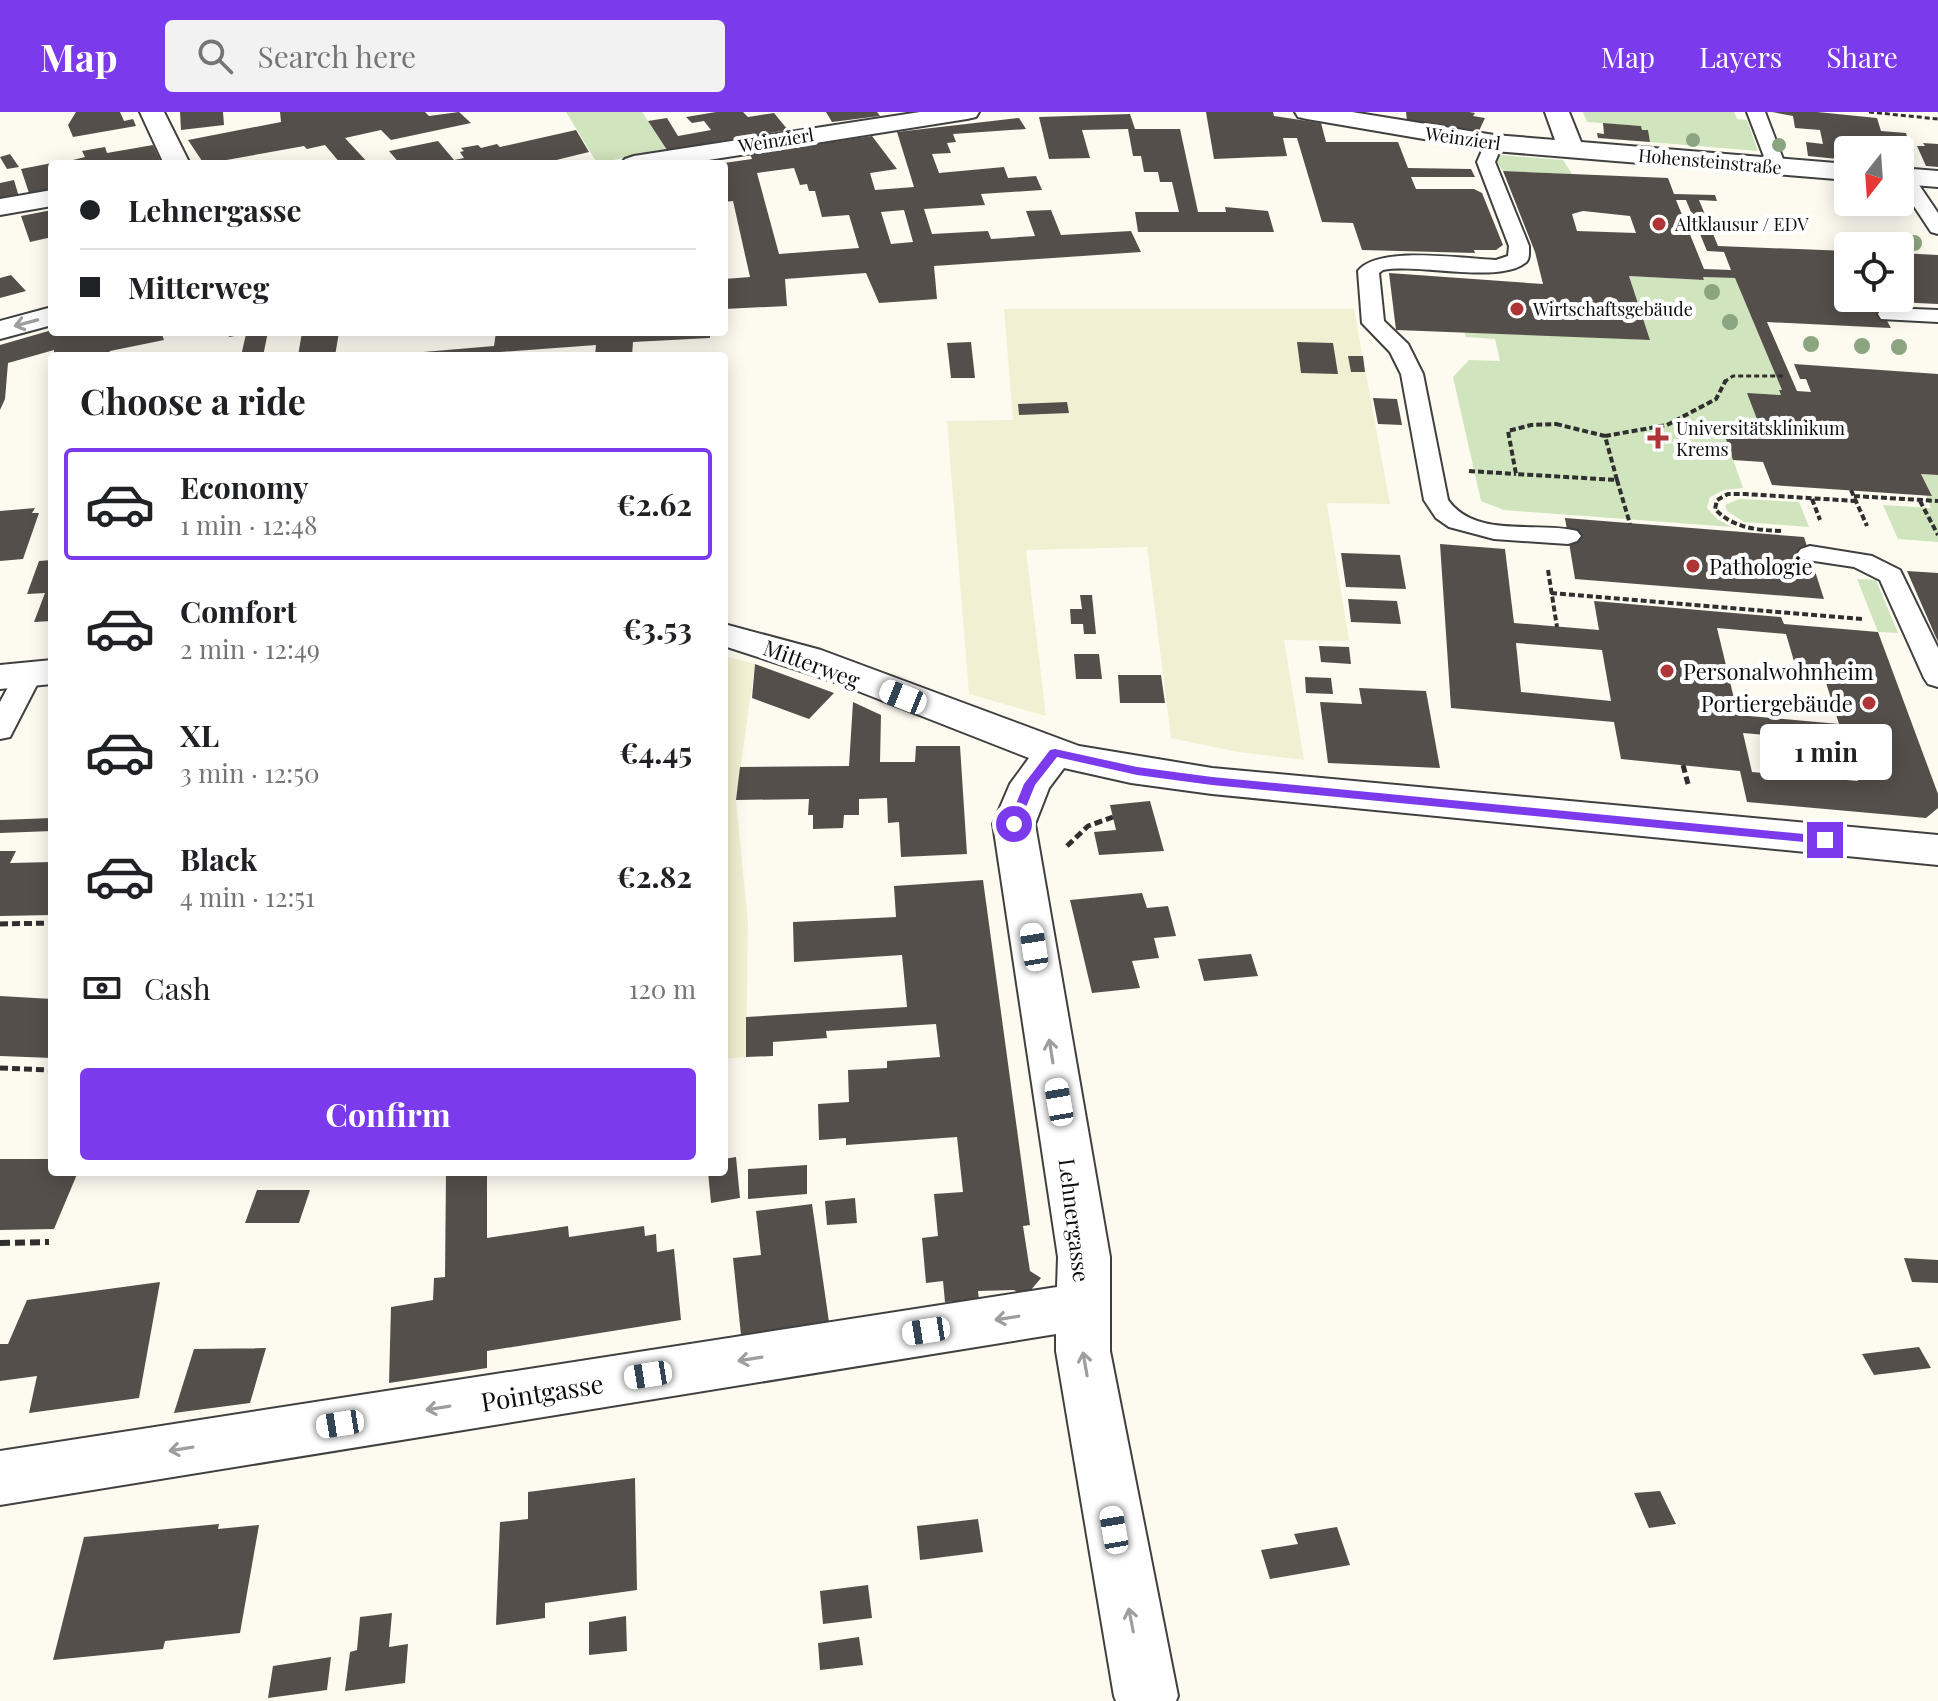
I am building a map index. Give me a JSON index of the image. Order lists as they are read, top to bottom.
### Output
{
  "streets": {
    "street": [
      "Weinzierl",
      "Hohensteinstraße",
      "Mitterweg",
      "Lehnergasse",
      "Pointgasse"
    ]
  },
  "crossings": [
    ["Weinzierl", "Hohensteinstraße"],
    ["Mitterweg", "Lehnergasse"],
    ["Lehnergasse", "Pointgasse"]
  ],
  "one_way": ["Lehnergasse", "Pointgasse"],
  "places": {
    "other": [
      "Altklausur / EDV",
      "Wirtschaftsgebäude",
      "Pathologie",
      "Personalwohnheim",
      "Portiergebäude"
    ],
    "health": ["Universitätsklinikum Krems"]
  },
  "north": "bottom",
  "page": {
    "header": "Map",
    "search": "Search here",
    "nav": ["Map", "Layers", "Share"],
    "banner": ["Lehnergasse", "Mitterweg"],
    "heading": "Choose a ride",
    "list": [
      {
        "name": "Economy",
        "note": "1 min · 12:48",
        "value": "€2.62"
      },
      {
        "name": "Comfort",
        "note": "2 min · 12:49",
        "value": "€3.53"
      },
      {
        "name": "XL",
        "note": "3 min · 12:50",
        "value": "€4.45"
      },
      {
        "name": "Black",
        "note": "4 min · 12:51",
        "value": "€2.82"
      }
    ],
    "bubble": "1 min",
    "pay": ["Cash", "120 m"],
    "buttons": "Confirm"
  }
}
